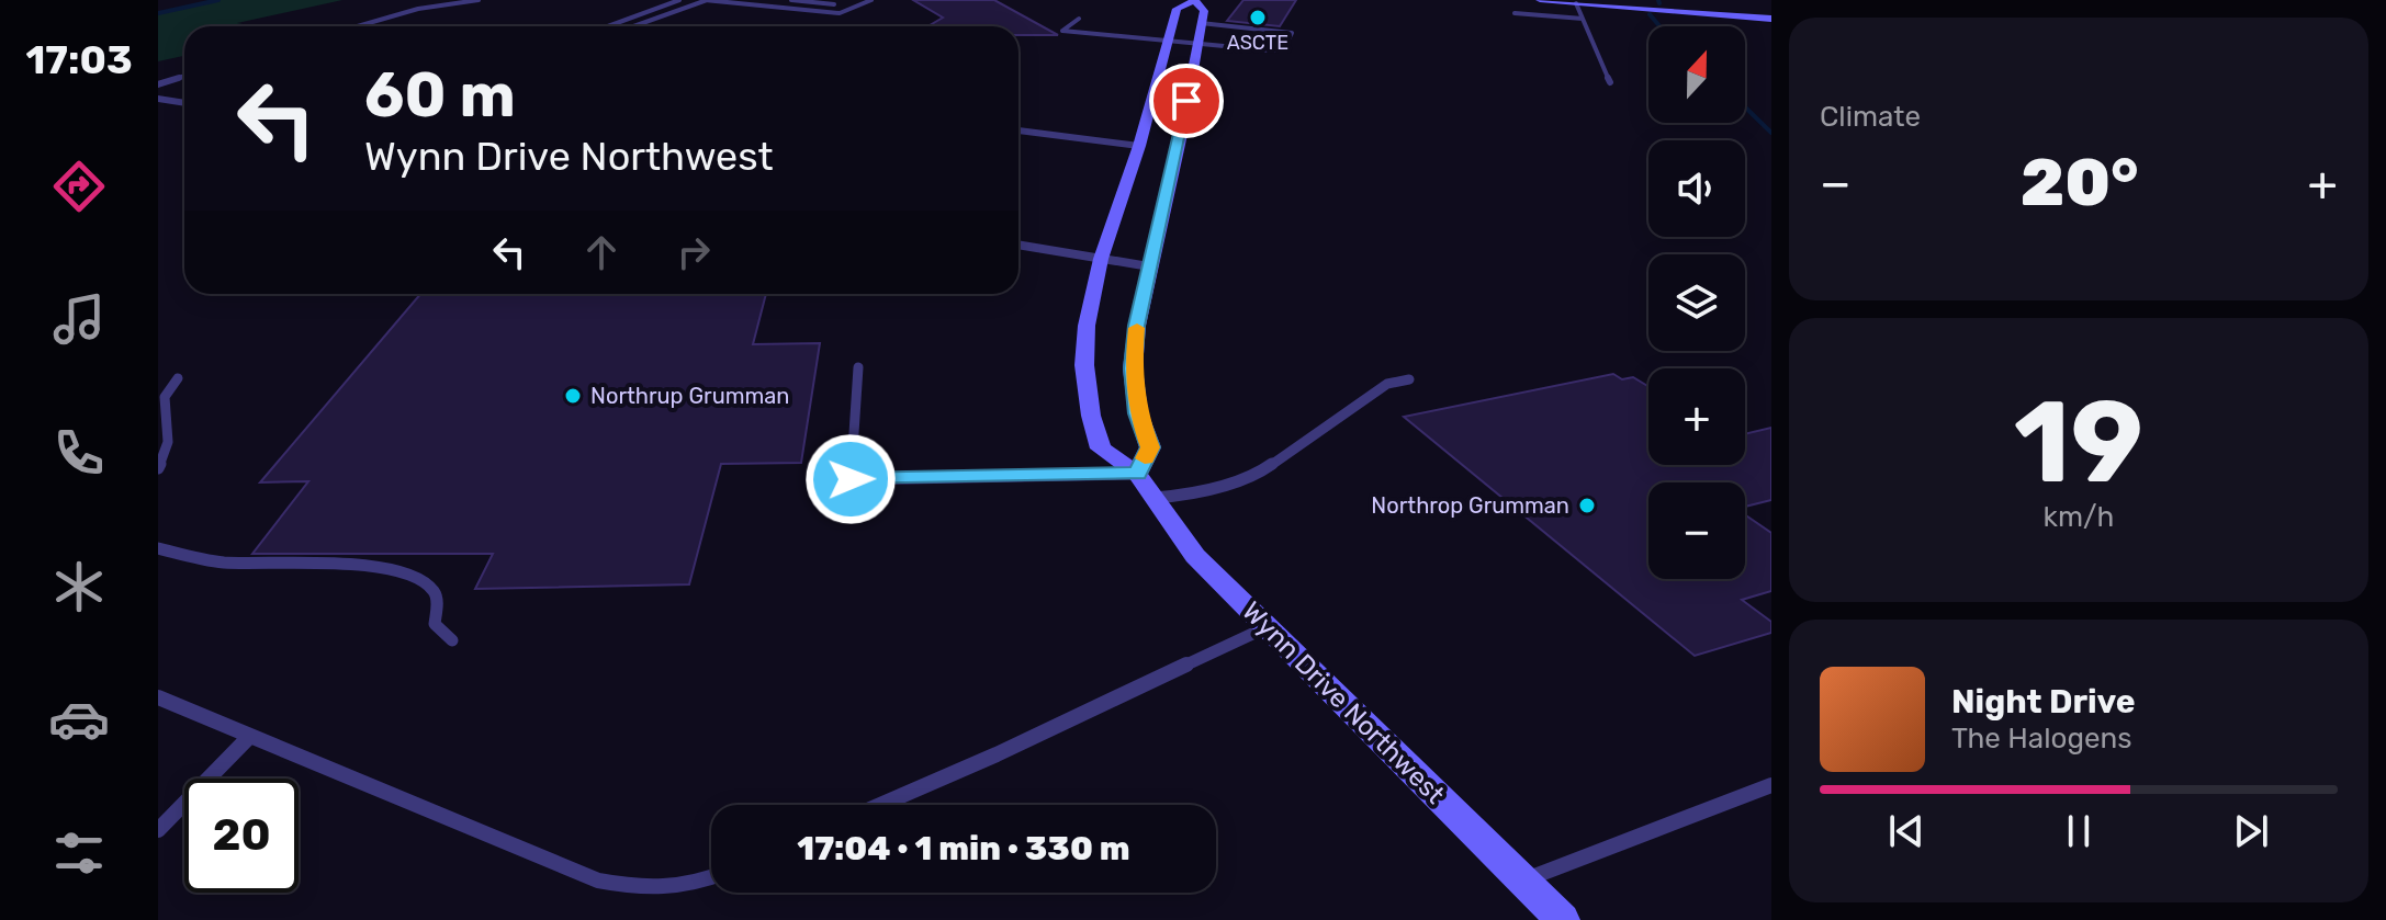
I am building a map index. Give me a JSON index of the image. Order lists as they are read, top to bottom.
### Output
{
  "streets": {
    "street": ["Wynn Drive Northwest"]
  },
  "places": ["ASCTE", "Northrup Grumman", "Northrop Grumman"],
  "north": "top",
  "page": {
    "tabs": "17:03",
    "tile": [
      "Climate",
      ["19", "km/h"]
    ],
    "map_buttons": ["+", "−"],
    "turn": ["60 m", "Wynn Drive Northwest"],
    "heat": ["−", "20°", "+"],
    "song": ["Night Drive", "The Halogens"],
    "limit": "20",
    "trip": "17:04 · 1 min · 330 m"
  }
}
